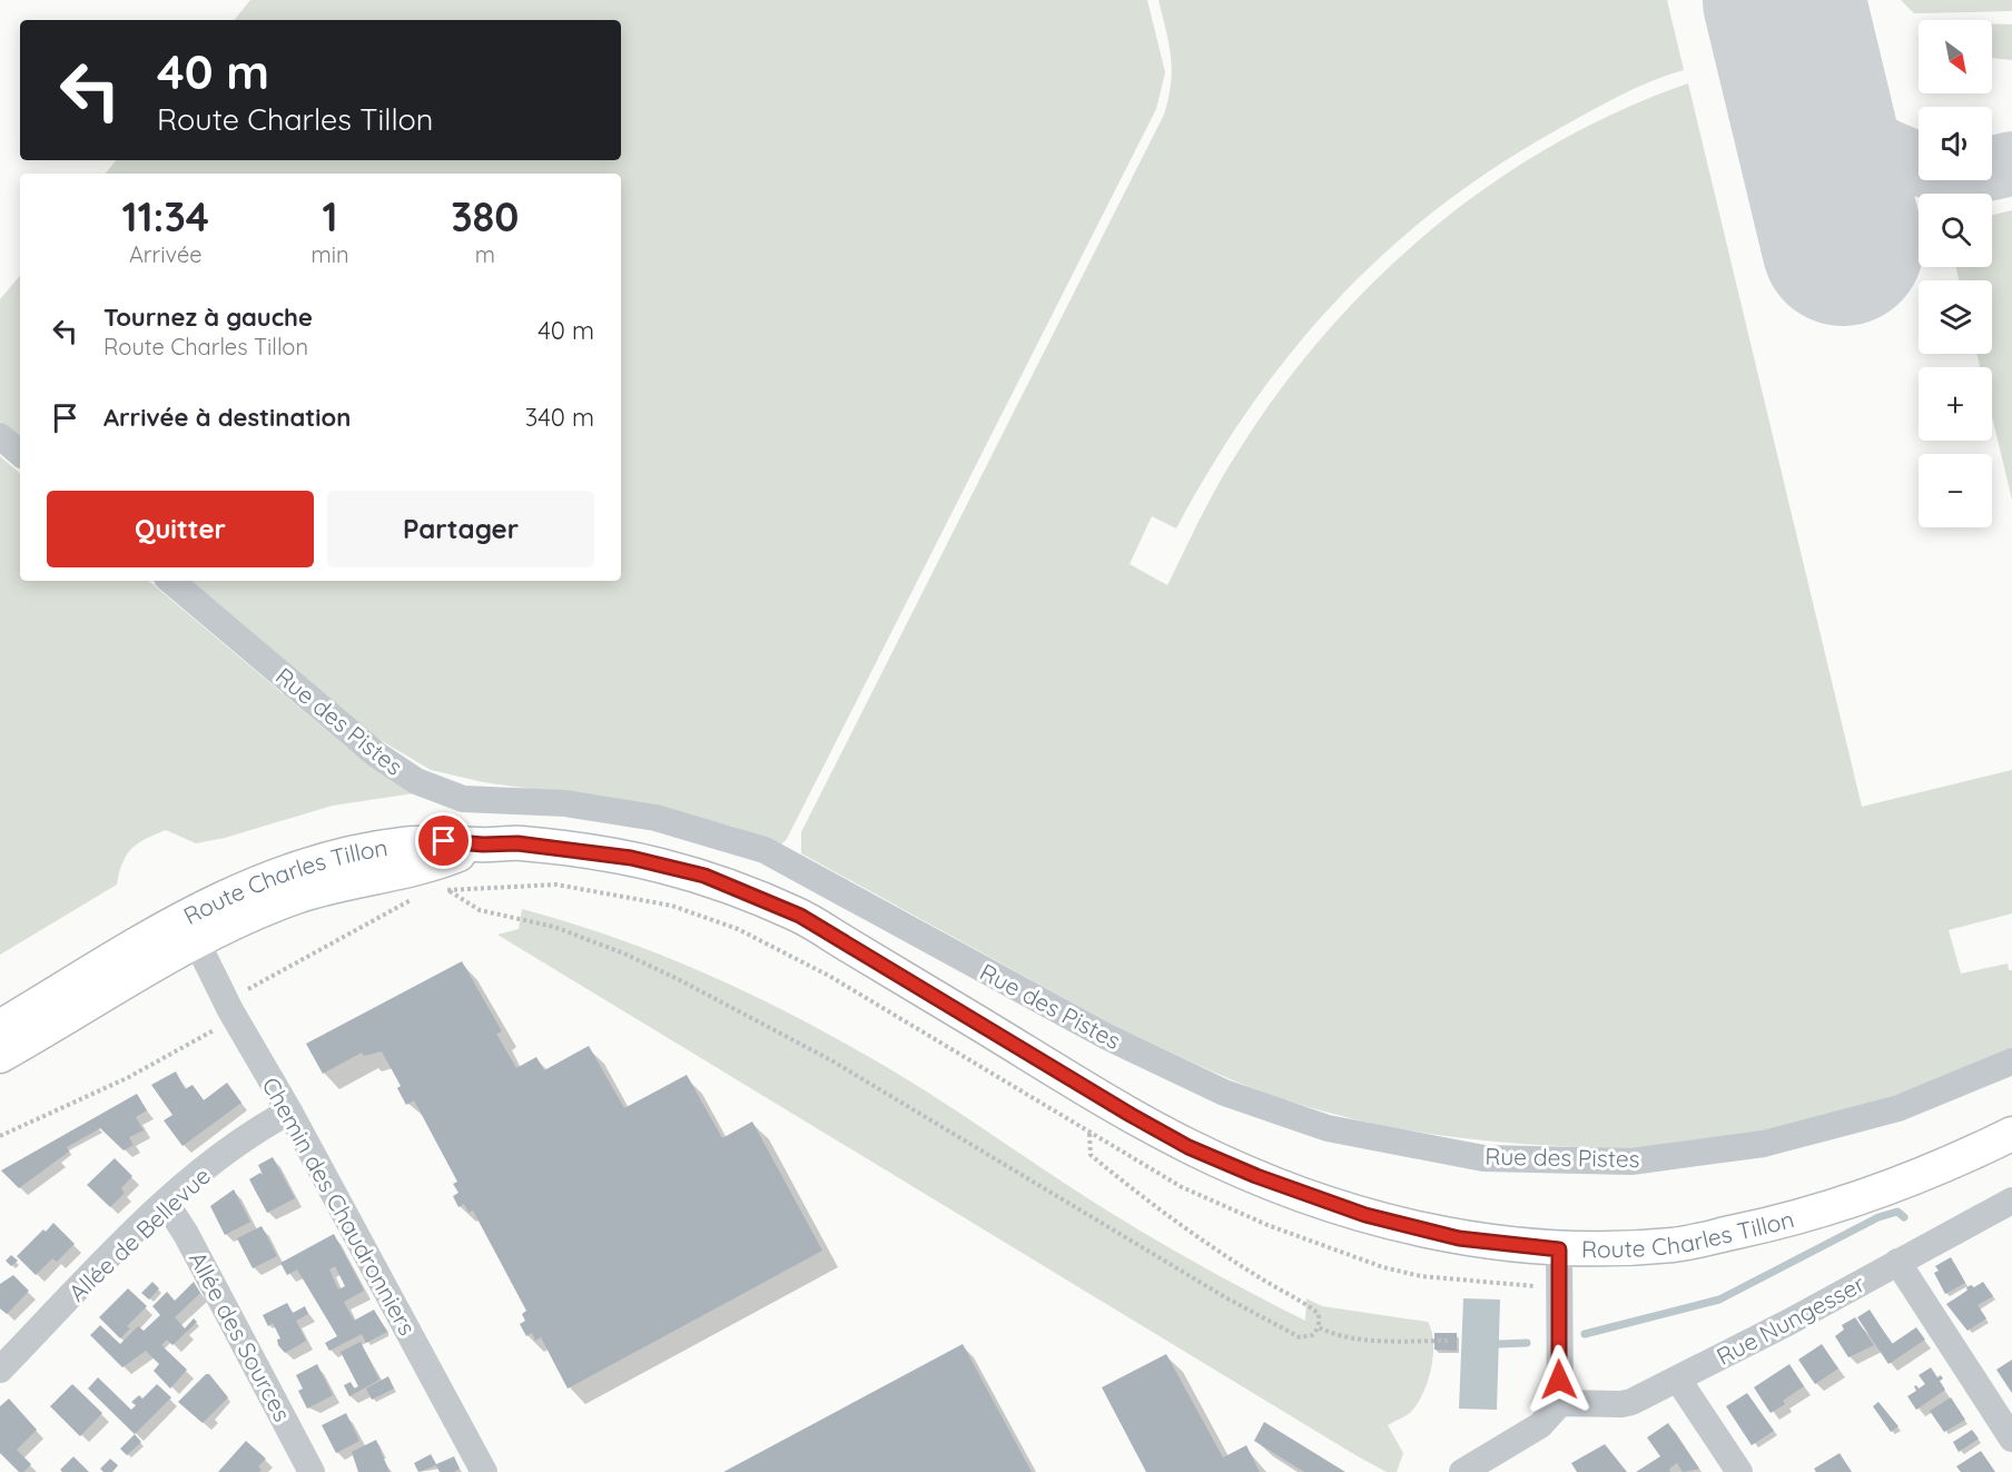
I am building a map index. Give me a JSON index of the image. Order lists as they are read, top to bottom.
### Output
{
  "streets": {
    "main road": ["Route Charles Tillon"],
    "street": [
      "Rue des Pistes",
      "Chemin des Chaudronniers",
      "Allée de Bellevue",
      "Rue Nungesser",
      "Allée des Sources"
    ]
  },
  "crossings": [
    ["Chemin des Chaudronniers", "Allée de Bellevue"],
    ["Allée de Bellevue", "Allée des Sources"]
  ],
  "north": "bottom right",
  "page": {
    "map_buttons": ["+", "−"],
    "turn": ["40 m", "Route Charles Tillon"],
    "eta": [
      "11:34",
      "Arrivée",
      "1",
      "min",
      "380",
      "m"
    ],
    "list": [
      {
        "name": "Tournez à gauche",
        "note": "Route Charles Tillon",
        "value": "40 m"
      },
      {
        "name": "Arrivée à destination",
        "value": "340 m"
      }
    ],
    "buttons": ["Quitter", "Partager"]
  }
}
